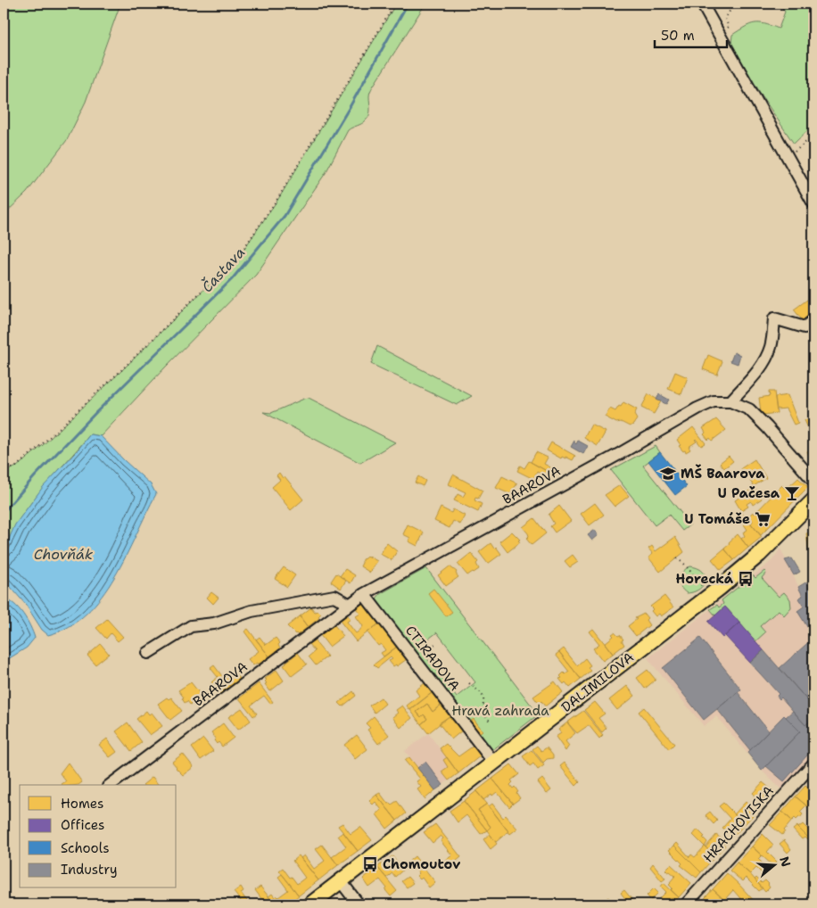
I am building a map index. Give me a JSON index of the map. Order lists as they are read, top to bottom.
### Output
{
  "streets": {
    "main road": ["DALIMILOVA"],
    "street": ["BAAROVA", "CTIRADOVA", "HRACHOVISKA"]
  },
  "crossings": [
    ["BAAROVA", "CTIRADOVA"],
    ["CTIRADOVA", "DALIMILOVA"]
  ],
  "water": ["Častava", "Chovňák"],
  "parks": ["Hravá zahrada"],
  "places": {
    "school or university": ["MŠ Baarova"],
    "bar": ["U Pačesa"],
    "supermarket": ["U Tomáše"],
    "bus stop": ["Horecká", "Chomoutov"]
  },
  "legend": [
    "Homes",
    "Offices",
    "Schools",
    "Industry"
  ],
  "scale_bar": "50 m",
  "north": "right"
}
